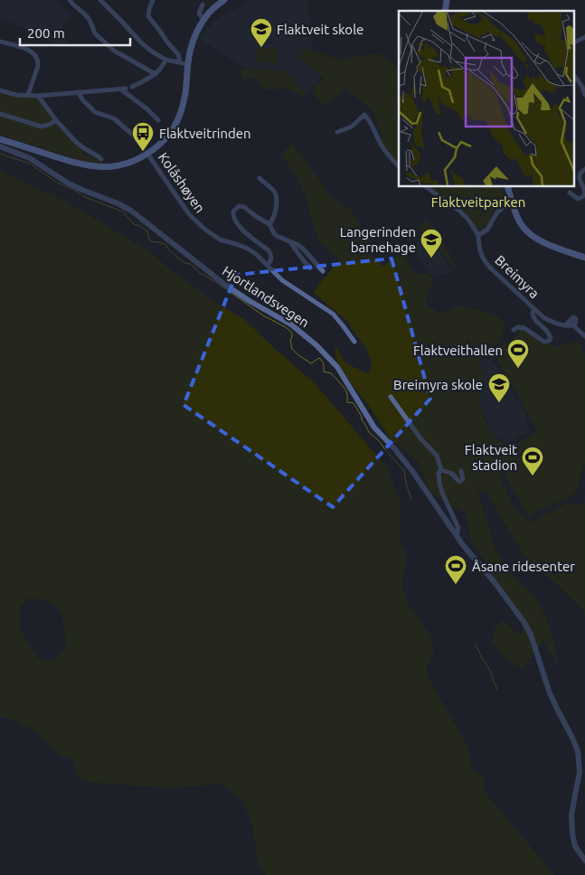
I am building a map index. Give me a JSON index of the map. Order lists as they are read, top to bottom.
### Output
{
  "streets": {
    "street": ["Kolåshøyen", "Breimyra", "Hjortlandsvegen"]
  },
  "parks": ["Flaktveitparken"],
  "places": {
    "school or university": ["Flaktveit skole", "Langerinden barnehage", "Breimyra skole"],
    "bus stop": ["Flaktveitrinden"],
    "sports": ["Flaktveithallen", "Flaktveit stadion", "Åsane ridesenter"]
  },
  "scale_bar": "200 m"
}
